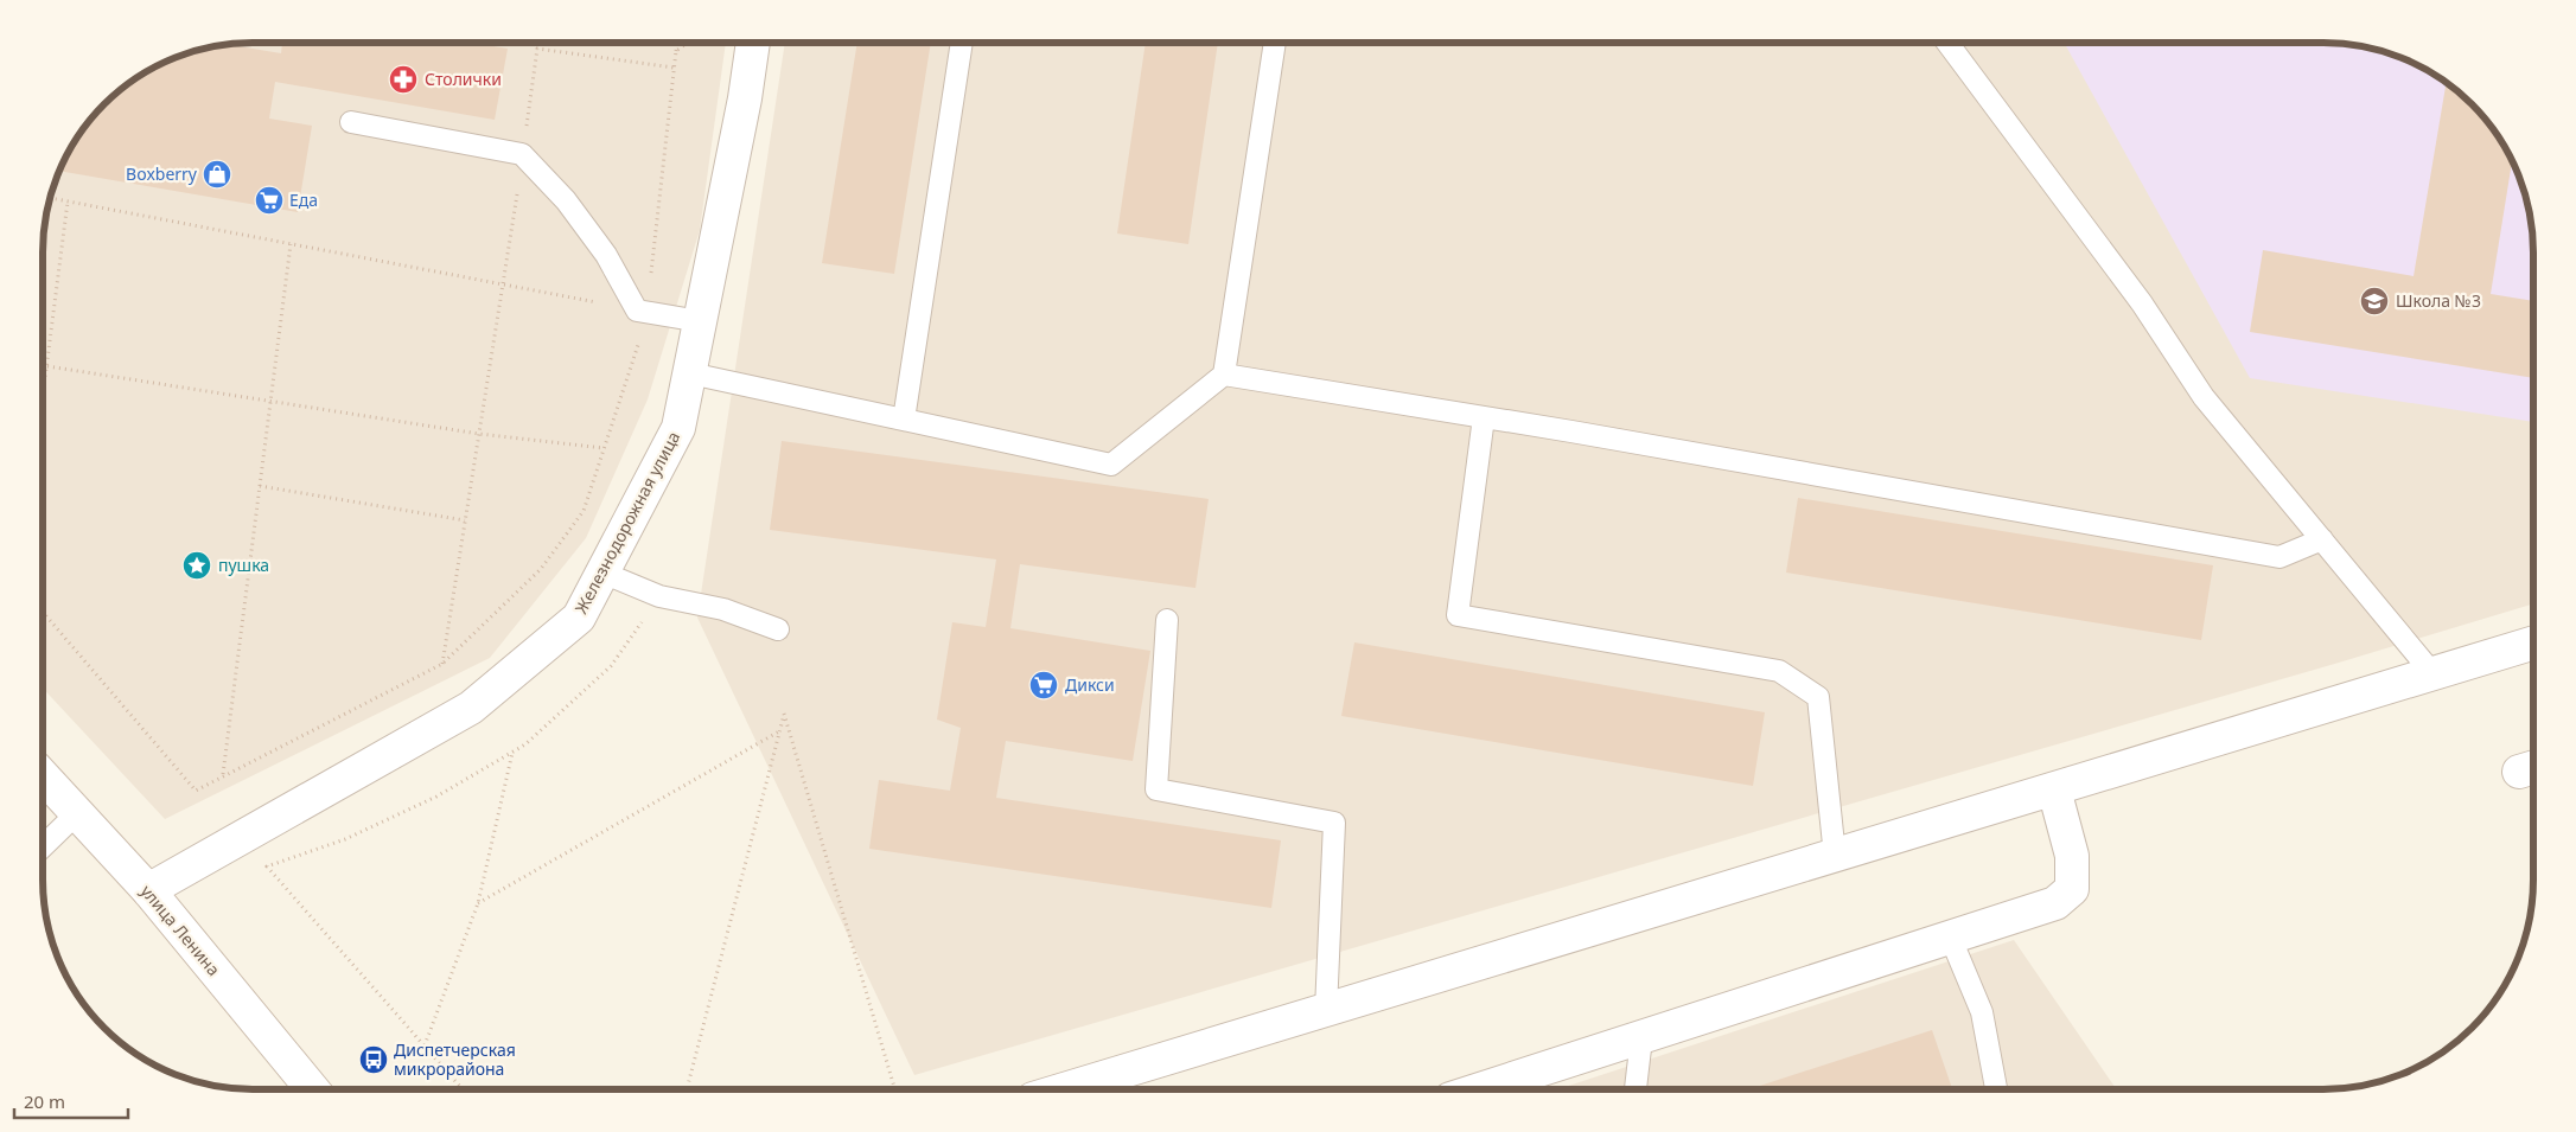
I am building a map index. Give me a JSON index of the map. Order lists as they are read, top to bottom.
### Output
{
  "streets": {
    "street": ["Железнодорожная улица", "улица Ленина"]
  },
  "crossings": [
    ["Железнодорожная улица", "улица Ленина"]
  ],
  "places": {
    "pharmacy": ["Столички"],
    "shop": ["Boxberry"],
    "supermarket": ["Еда", "Дикси"],
    "school or university": ["Школа №3"],
    "place": ["пушка"],
    "bus stop": ["Диспетчерская микрорайона"]
  },
  "scale_bar": "20 m"
}
